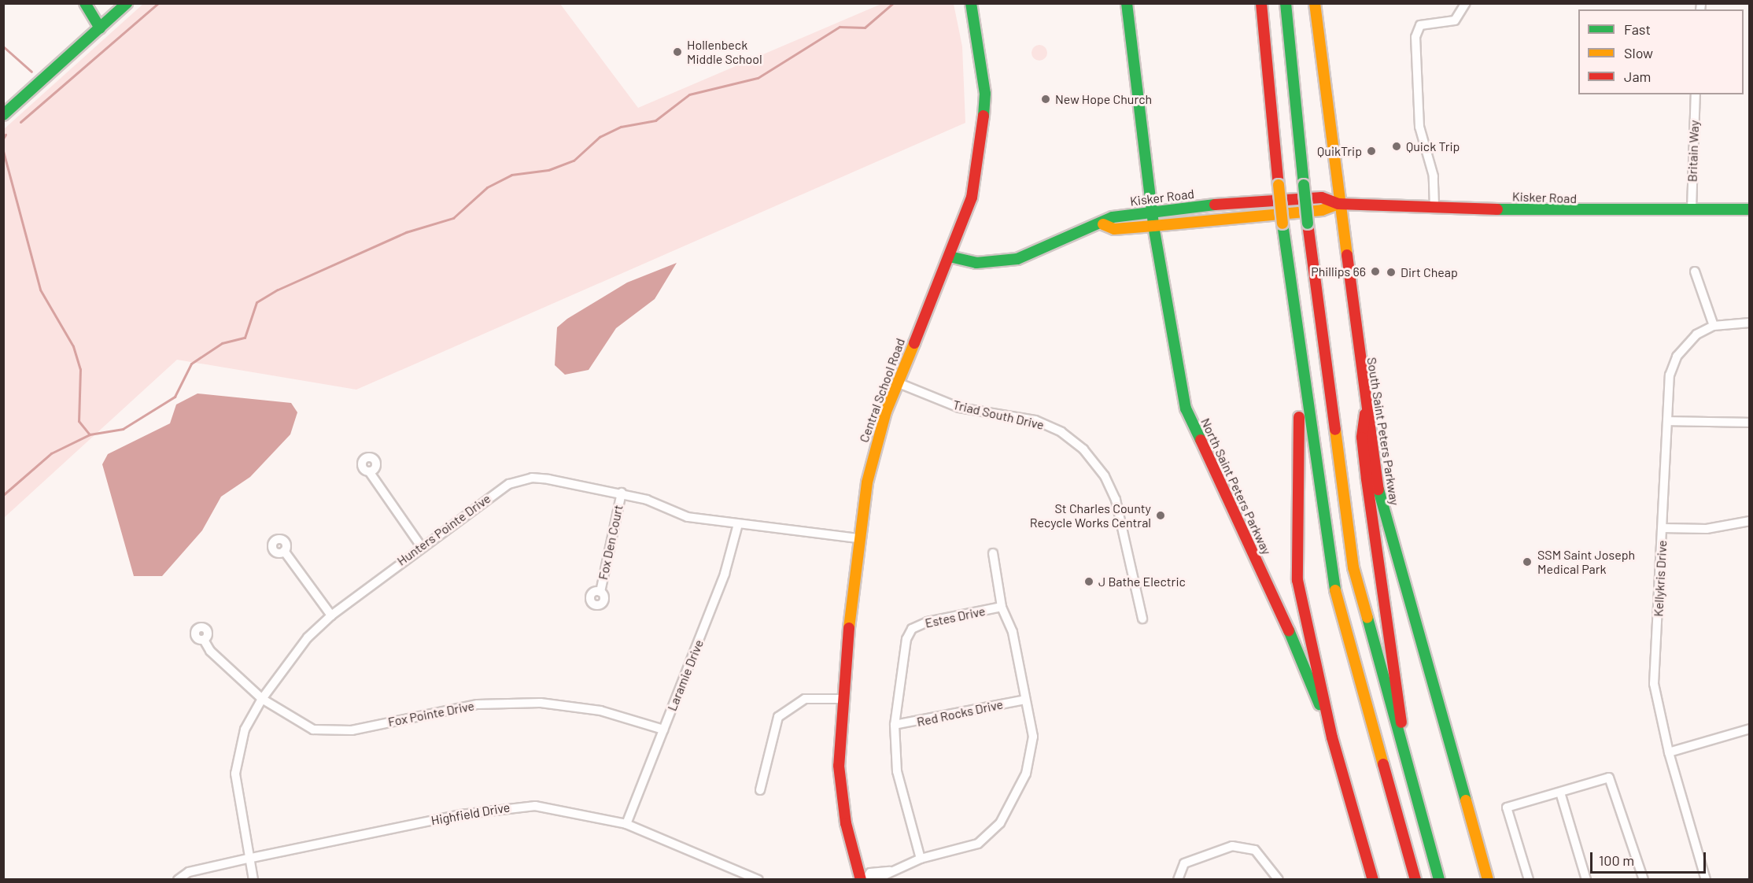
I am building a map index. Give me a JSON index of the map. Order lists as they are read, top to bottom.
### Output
{
  "streets": {
    "main road": [
      "Kisker Road",
      "Central School Road",
      "South Saint Peters Parkway",
      "North Saint Peters Parkway"
    ],
    "street": [
      "Britain Way",
      "Triad South Drive",
      "Hunters Pointe Drive",
      "Fox Den Court",
      "Kellykris Drive",
      "Estes Drive",
      "Laramie Drive",
      "Red Rocks Drive",
      "Fox Pointe Drive",
      "Highfield Drive"
    ]
  },
  "crossings": [
    ["Britain Way", "Kisker Road"],
    ["Kisker Road", "Central School Road"],
    ["Kisker Road", "South Saint Peters Parkway"],
    ["Kisker Road", "North Saint Peters Parkway"],
    ["Central School Road", "Triad South Drive"],
    ["Central School Road", "Hunters Pointe Drive"],
    ["Central School Road", "Estes Drive"],
    ["Hunters Pointe Drive", "Fox Den Court"],
    ["Hunters Pointe Drive", "Laramie Drive"],
    ["Hunters Pointe Drive", "Fox Pointe Drive"],
    ["Hunters Pointe Drive", "Highfield Drive"],
    ["Estes Drive", "Red Rocks Drive"],
    ["Laramie Drive", "Fox Pointe Drive"],
    ["Laramie Drive", "Highfield Drive"]
  ],
  "places": [
    "Hollenbeck Middle School",
    "New Hope Church",
    "Quick Trip",
    "QuikTrip",
    "Phillips 66",
    "Dirt Cheap",
    "St Charles County Recycle Works Central",
    "SSM Saint Joseph Medical Park",
    "J Bathe Electric"
  ],
  "legend": ["Fast", "Slow", "Jam"],
  "scale_bar": "100 m"
}
